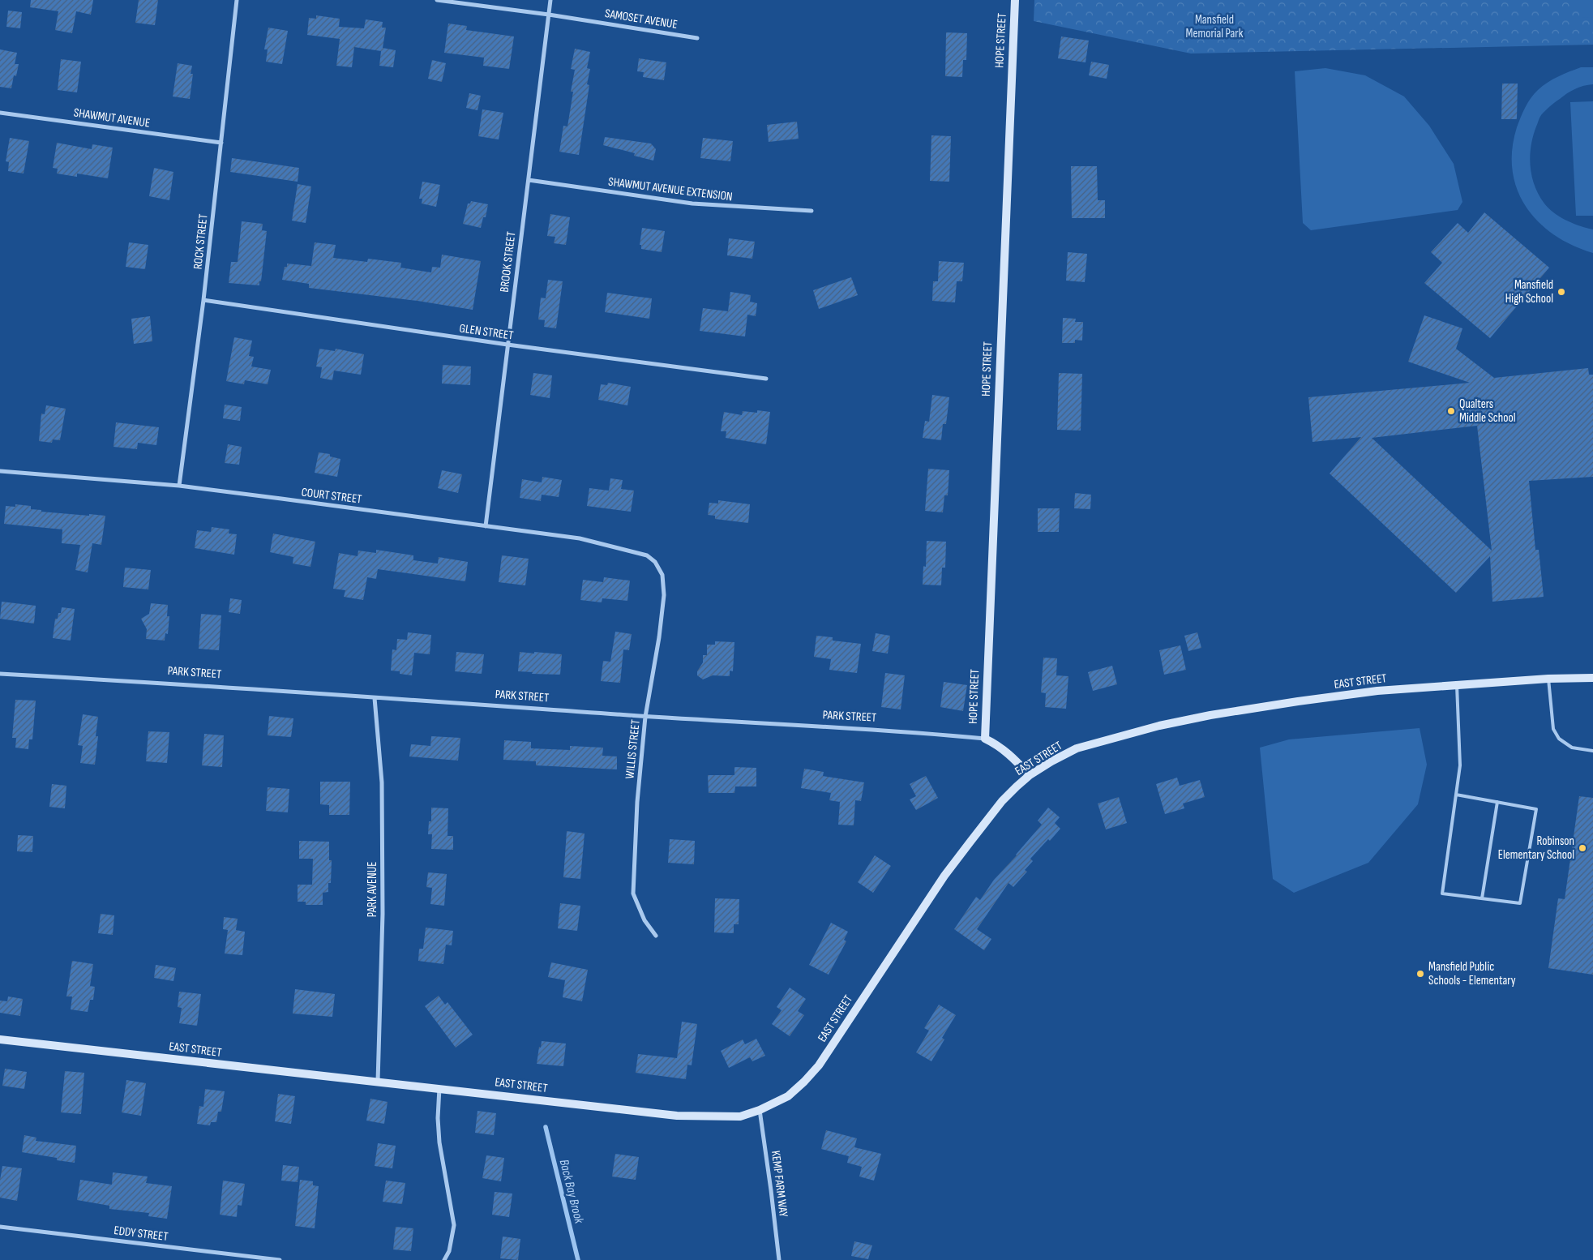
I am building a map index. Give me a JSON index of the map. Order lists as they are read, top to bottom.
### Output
{
  "streets": {
    "main road": ["HOPE STREET", "PARK STREET", "EAST STREET"],
    "street": [
      "SAMOSET AVENUE",
      "SHAWMUT AVENUE",
      "SHAWMUT AVENUE EXTENSION",
      "ROCK STREET",
      "BROOK STREET",
      "GLEN STREET",
      "COURT STREET",
      "WILLIS STREET",
      "PARK AVENUE",
      "KEMP FARM WAY",
      "EDDY STREET"
    ]
  },
  "crossings": [
    ["SAMOSET AVENUE", "BROOK STREET"],
    ["HOPE STREET", "PARK STREET"],
    ["SHAWMUT AVENUE", "ROCK STREET"],
    ["SHAWMUT AVENUE EXTENSION", "BROOK STREET"],
    ["ROCK STREET", "GLEN STREET"],
    ["ROCK STREET", "COURT STREET"],
    ["BROOK STREET", "GLEN STREET"],
    ["BROOK STREET", "COURT STREET"],
    ["COURT STREET", "WILLIS STREET"],
    ["PARK STREET", "EAST STREET"],
    ["PARK STREET", "WILLIS STREET"],
    ["PARK STREET", "PARK AVENUE"],
    ["EAST STREET", "PARK AVENUE"],
    ["EAST STREET", "KEMP FARM WAY"]
  ],
  "water": ["Back Bay Brook"],
  "parks": ["Mansfield Memorial Park"],
  "places": [
    "Mansfield High School",
    "Qualters Middle School",
    "Robinson Elementary School",
    "Mansfield Public Schools - Elementary"
  ]
}
